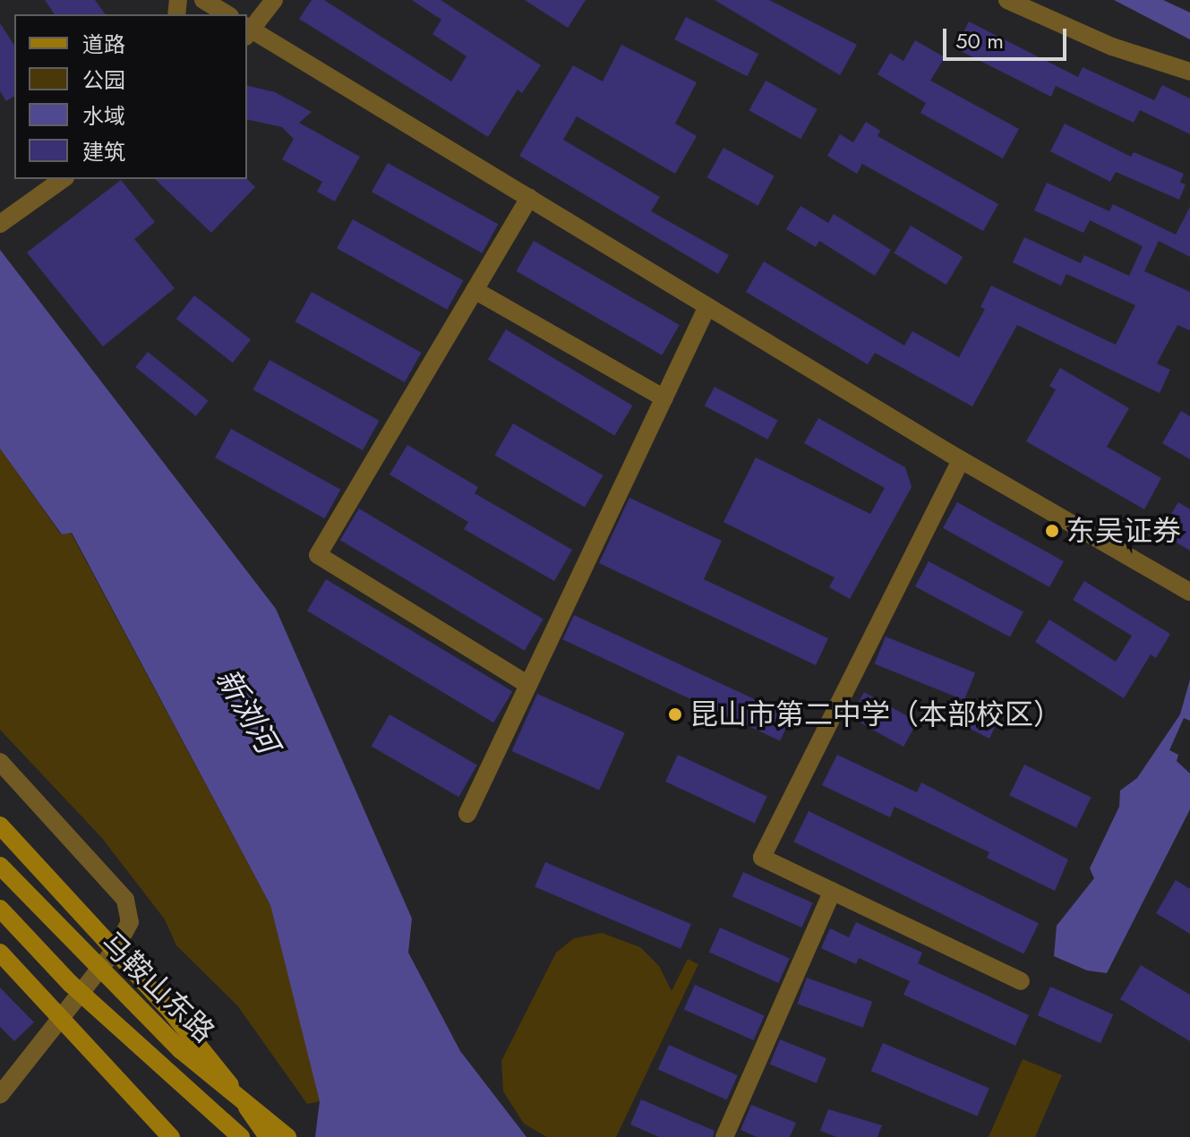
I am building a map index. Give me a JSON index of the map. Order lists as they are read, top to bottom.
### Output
{
  "streets": {
    "main road": ["马鞍山东路"]
  },
  "water": ["新浏河"],
  "places": ["东吴证券", "昆山市第二中学（本部校区）"],
  "legend": [
    "道路",
    "公园",
    "水域",
    "建筑"
  ],
  "scale_bar": "50 m"
}
